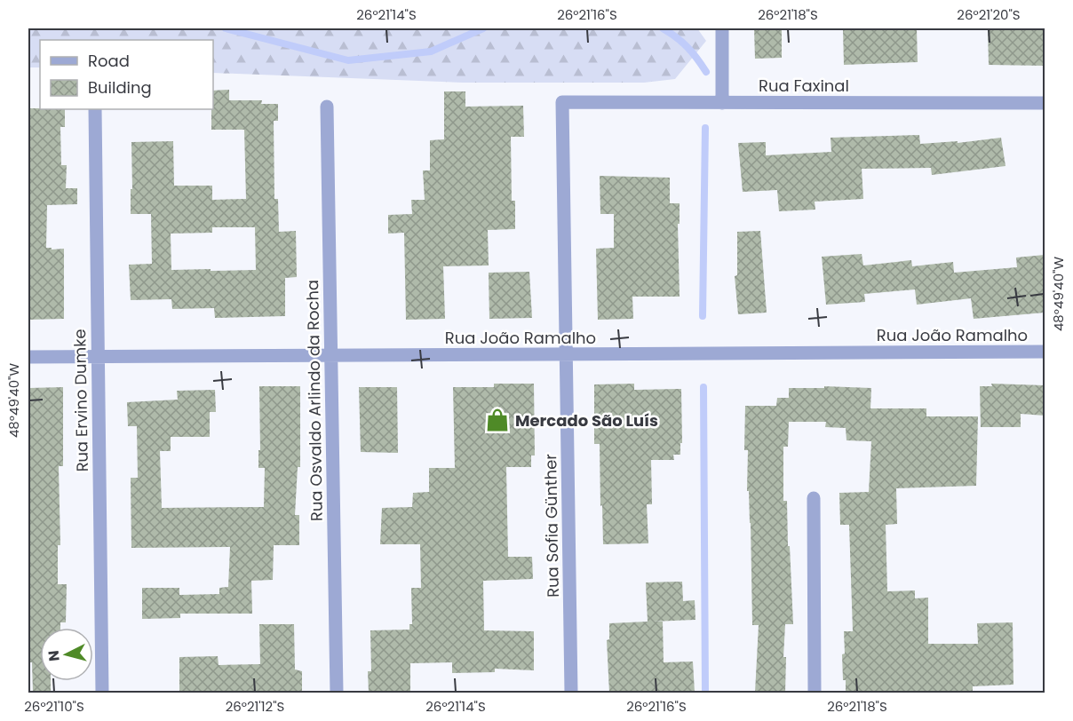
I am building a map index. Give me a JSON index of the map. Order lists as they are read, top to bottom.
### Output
{
  "streets": {
    "street": [
      "Rua Faxinal",
      "Rua João Ramalho",
      "Rua Ervino Dumke",
      "Rua Osvaldo Arlindo da Rocha",
      "Rua Sofia Günther"
    ]
  },
  "crossings": [
    ["Rua Faxinal", "Rua Sofia Günther"],
    ["Rua João Ramalho", "Rua Ervino Dumke"],
    ["Rua João Ramalho", "Rua Osvaldo Arlindo da Rocha"],
    ["Rua João Ramalho", "Rua Sofia Günther"]
  ],
  "places": {
    "shop": ["Mercado São Luís"]
  },
  "legend": ["Road", "Building"],
  "north": "left",
  "coordinates": [
    "26°21'14\"S",
    "26°21'16\"S",
    "26°21'18\"S",
    "26°21'20\"S",
    "48°49'40\"W",
    "26°21'10\"S",
    "26°21'12\"S"
  ]
}
